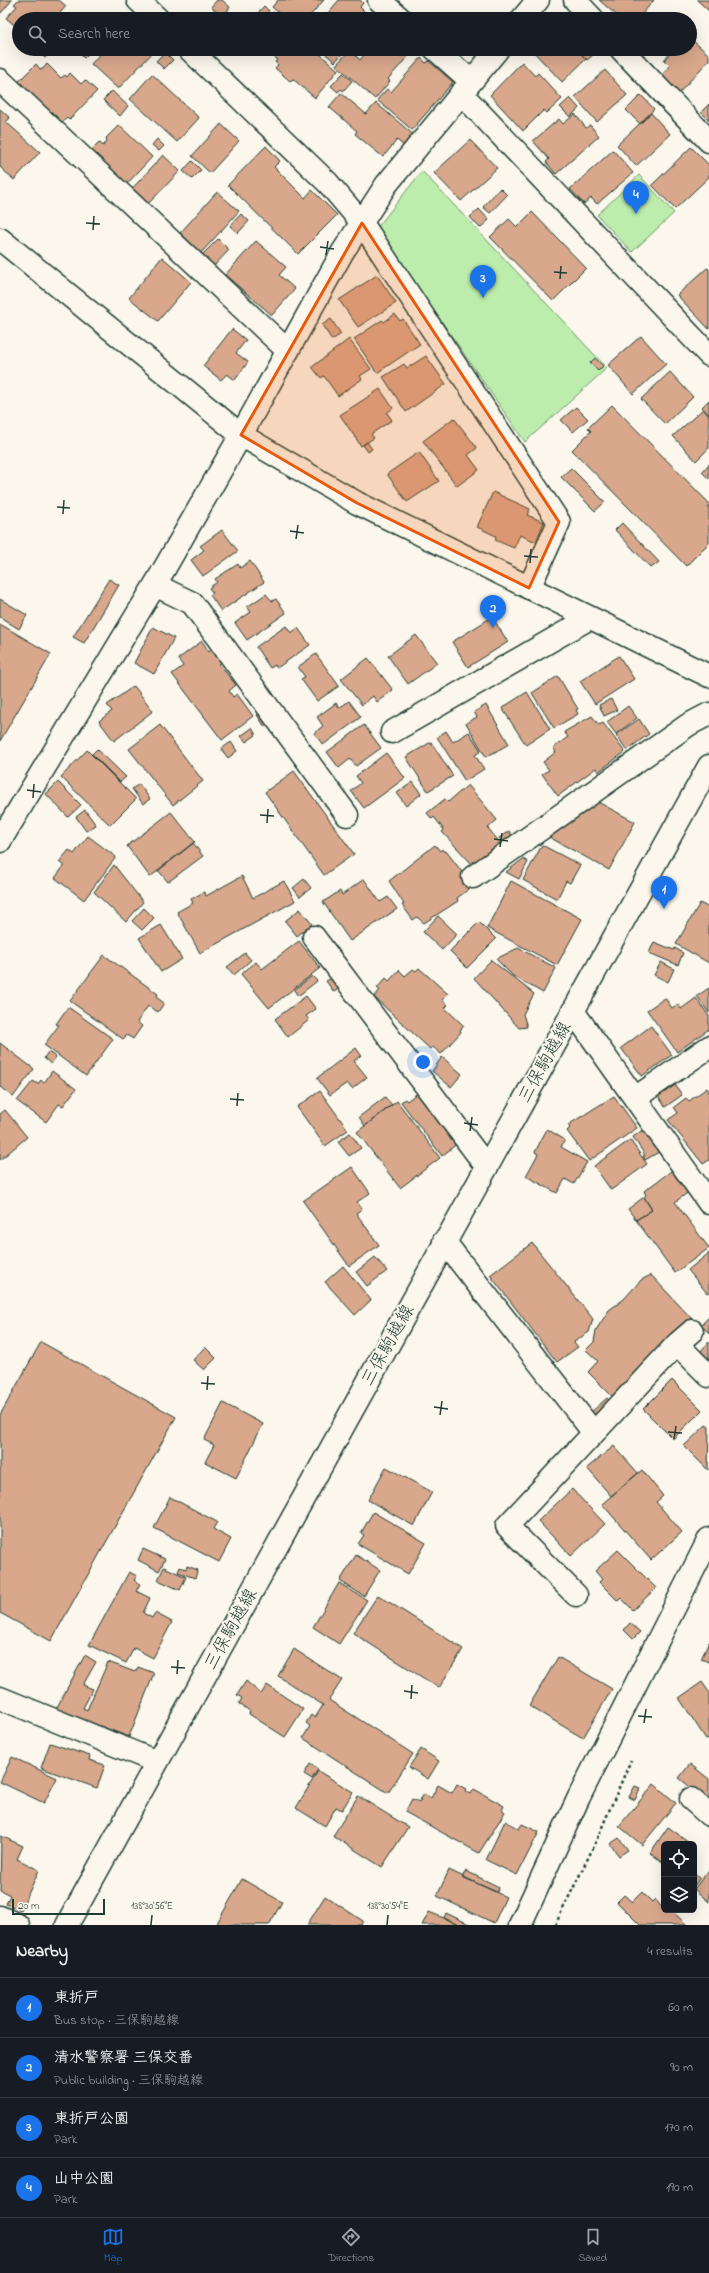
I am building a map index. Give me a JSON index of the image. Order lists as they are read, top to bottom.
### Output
{
  "streets": {
    "street": ["三保駒越線"]
  },
  "scale_bar": "20 m",
  "page": {
    "search": "Search here",
    "pins": [
      "4",
      "3",
      "2",
      "1"
    ],
    "scale": "20 m",
    "heading": ["Nearby", "4 results"],
    "list": [
      {
        "mark": "1",
        "name": "東折戸",
        "note": "Bus stop · 三保駒越線",
        "value": "60 m"
      },
      {
        "mark": "2",
        "name": "清水警察署 三保交番",
        "note": "Public building · 三保駒越線",
        "value": "90 m"
      },
      {
        "mark": "3",
        "name": "東折戸公園",
        "note": "Park",
        "value": "170 m"
      },
      {
        "mark": "4",
        "name": "山中公園",
        "note": "Park",
        "value": "190 m"
      }
    ],
    "nav": ["Map", "Directions", "Saved"]
  },
  "coordinates": ["138°30'56\"E", "138°30'54\"E"]
}
